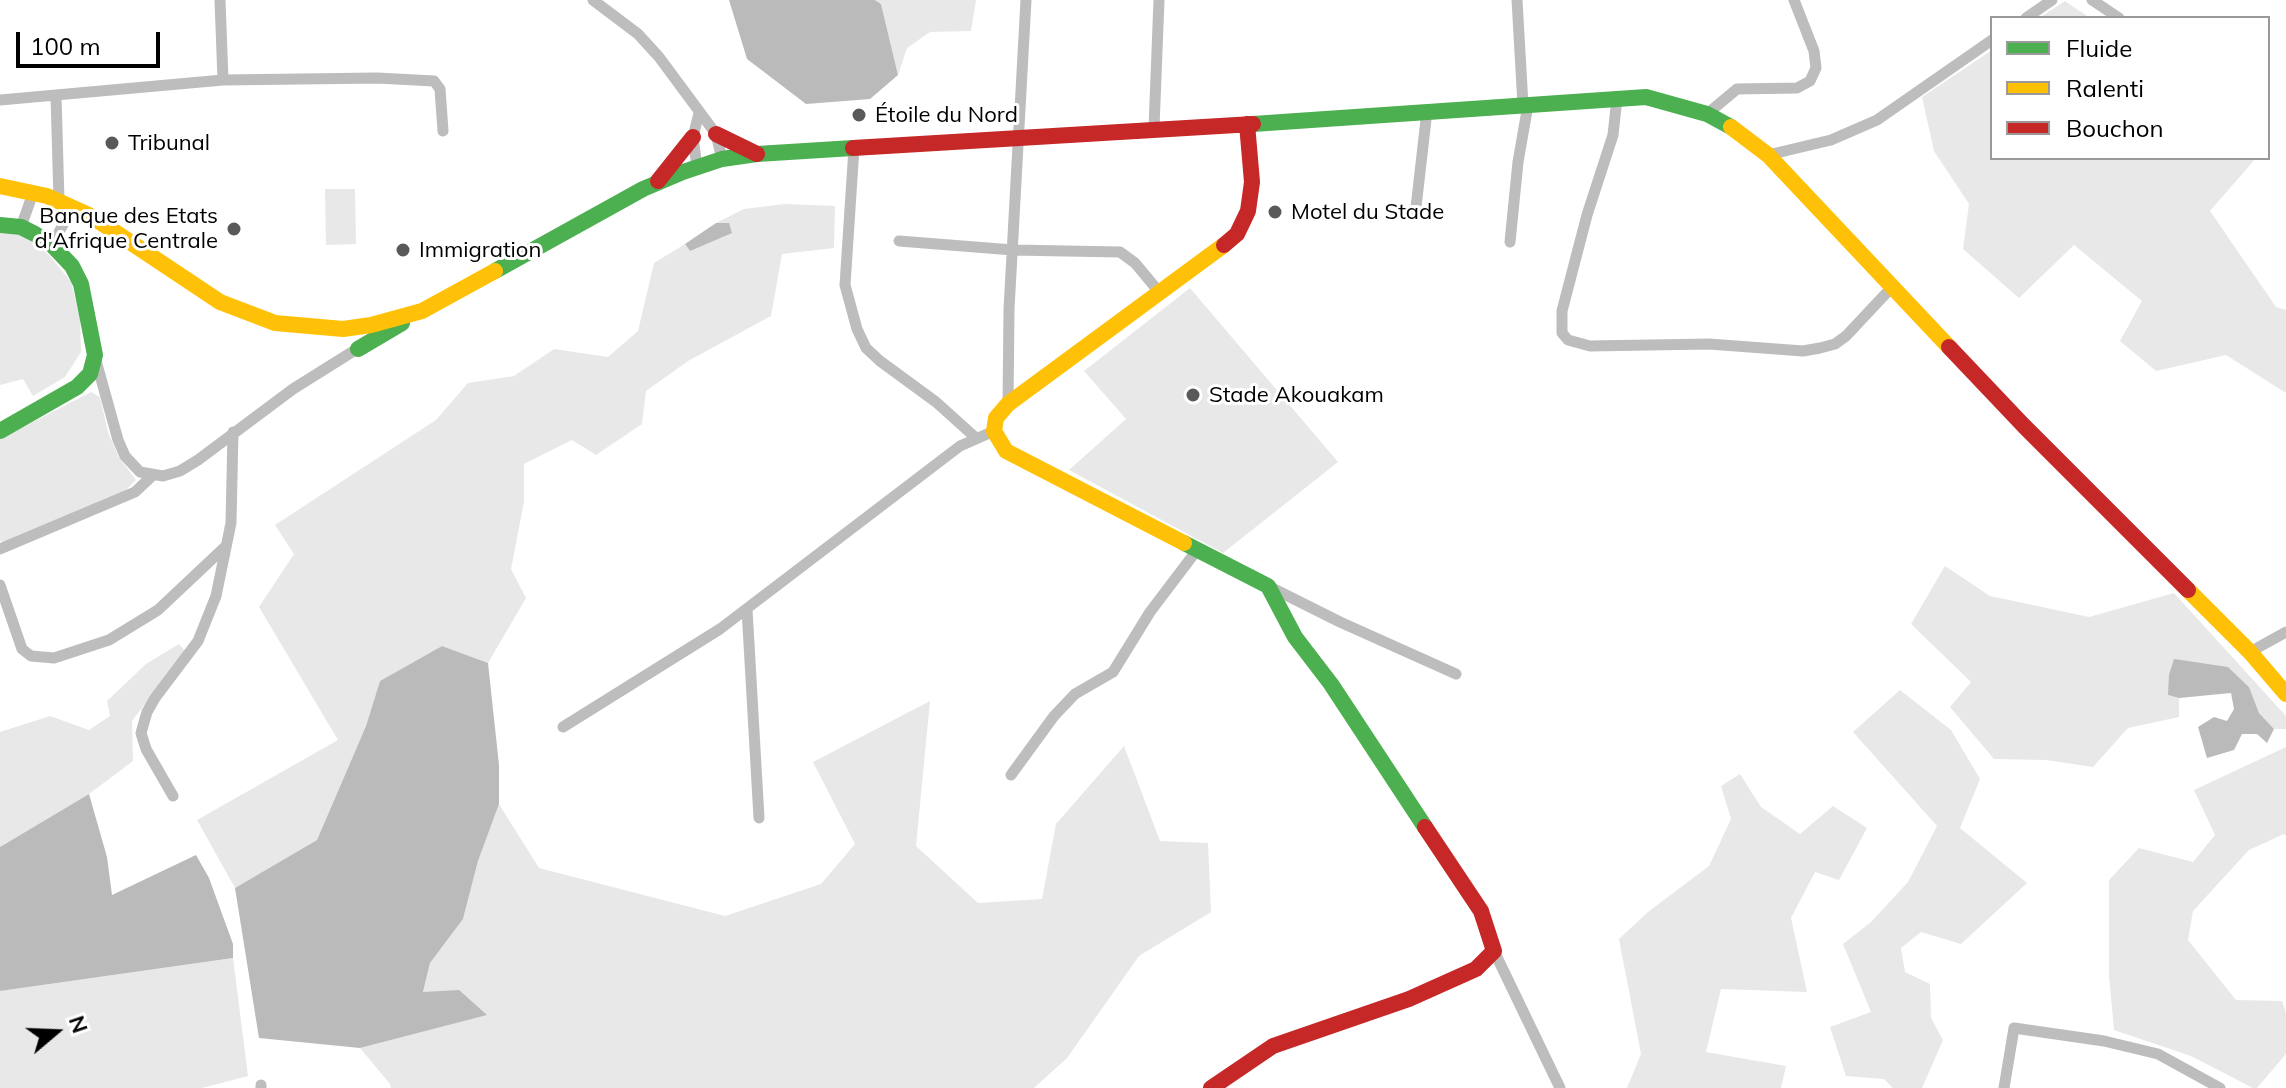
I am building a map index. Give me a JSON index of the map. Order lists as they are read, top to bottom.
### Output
{
  "places": [
    "Étoile du Nord",
    "Tribunal",
    "Motel du Stade",
    "Banque des Etats d'Afrique Centrale",
    "Immigration",
    "Stade Akouakam"
  ],
  "legend": ["Fluide", "Ralenti", "Bouchon"],
  "scale_bar": "100 m",
  "north": "right"
}
